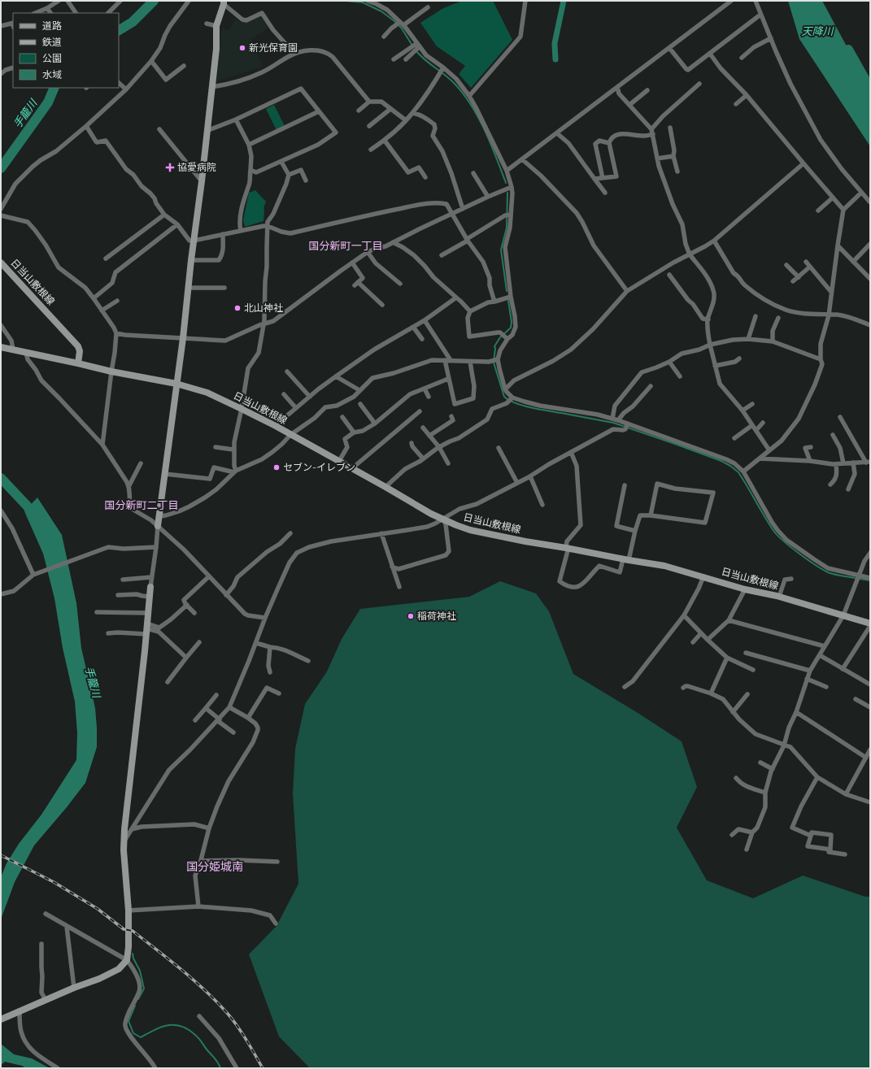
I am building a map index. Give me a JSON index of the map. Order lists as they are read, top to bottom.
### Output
{
  "streets": {
    "main road": ["日当山敷根線"]
  },
  "districts": ["国分新町一丁目", "国分新町二丁目", "国分姫城南"],
  "water": ["天降川", "手籠川"],
  "places": {
    "other": [
      "新光保育園",
      "北山神社",
      "セブン-イレブン",
      "稲荷神社"
    ],
    "health": ["協愛病院"]
  },
  "legend": [
    "道路",
    "鉄道",
    "公園",
    "水域"
  ]
}
